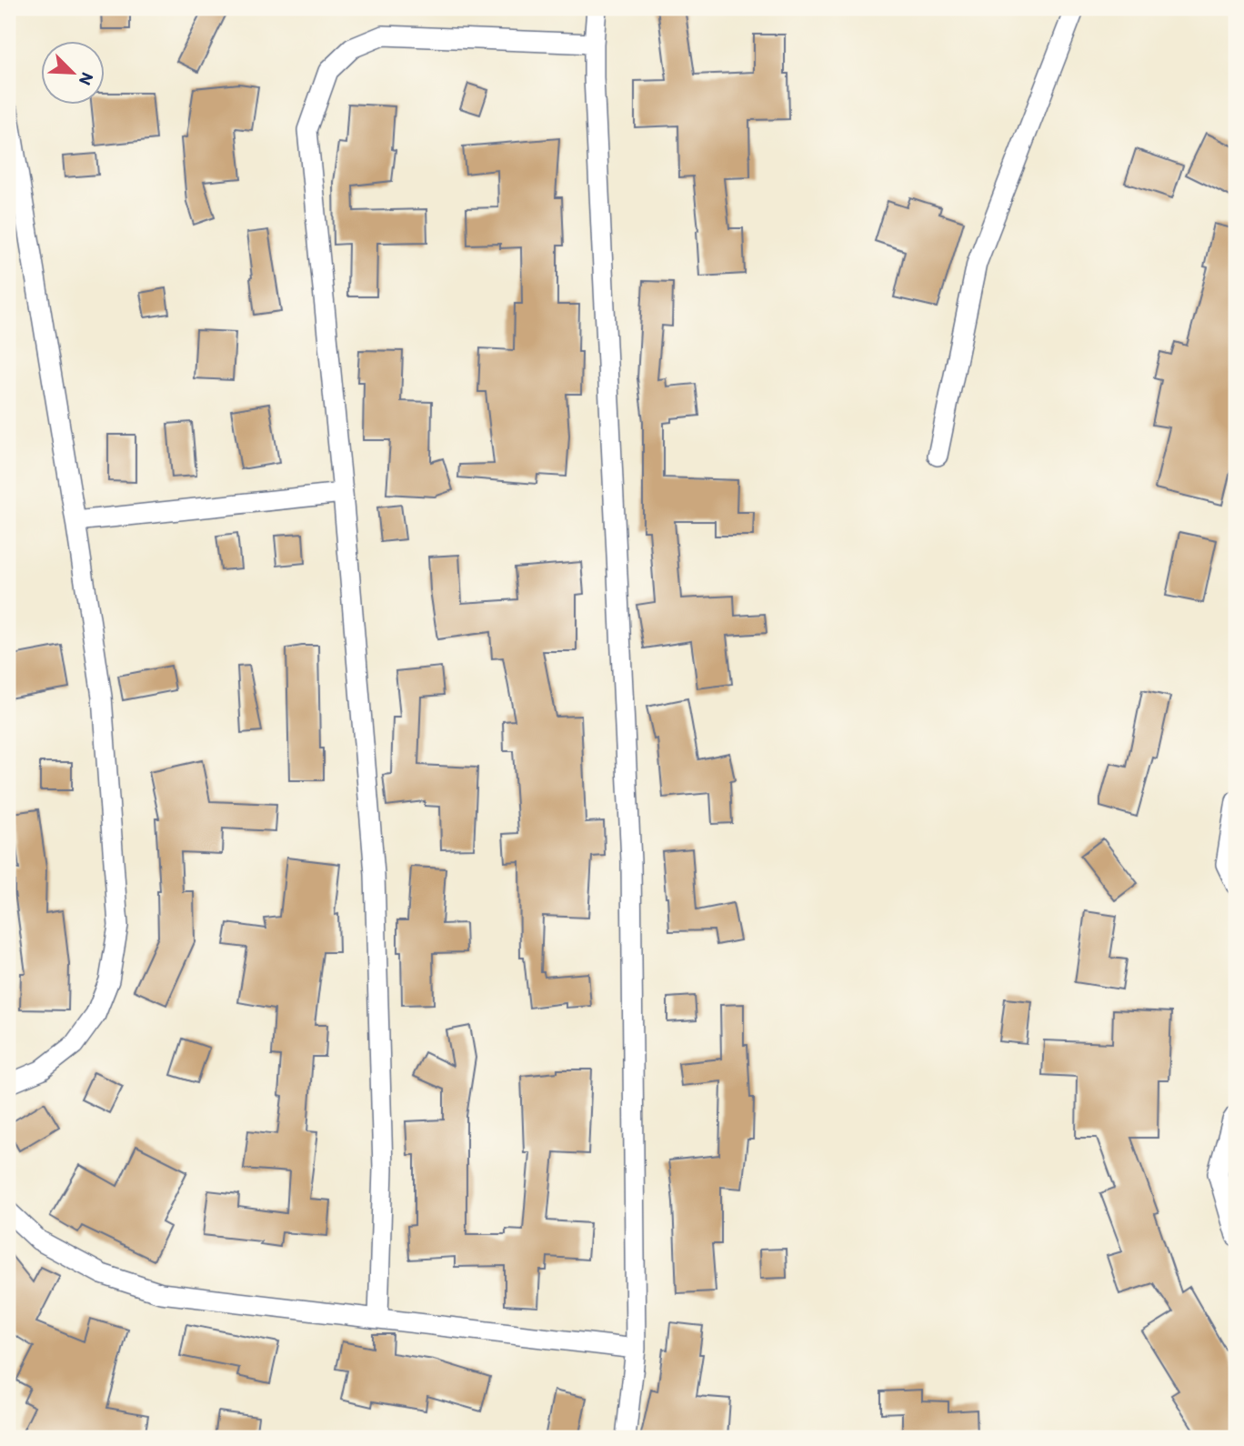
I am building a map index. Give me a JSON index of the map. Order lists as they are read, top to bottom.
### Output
{
  "north": "bottom right"
}
